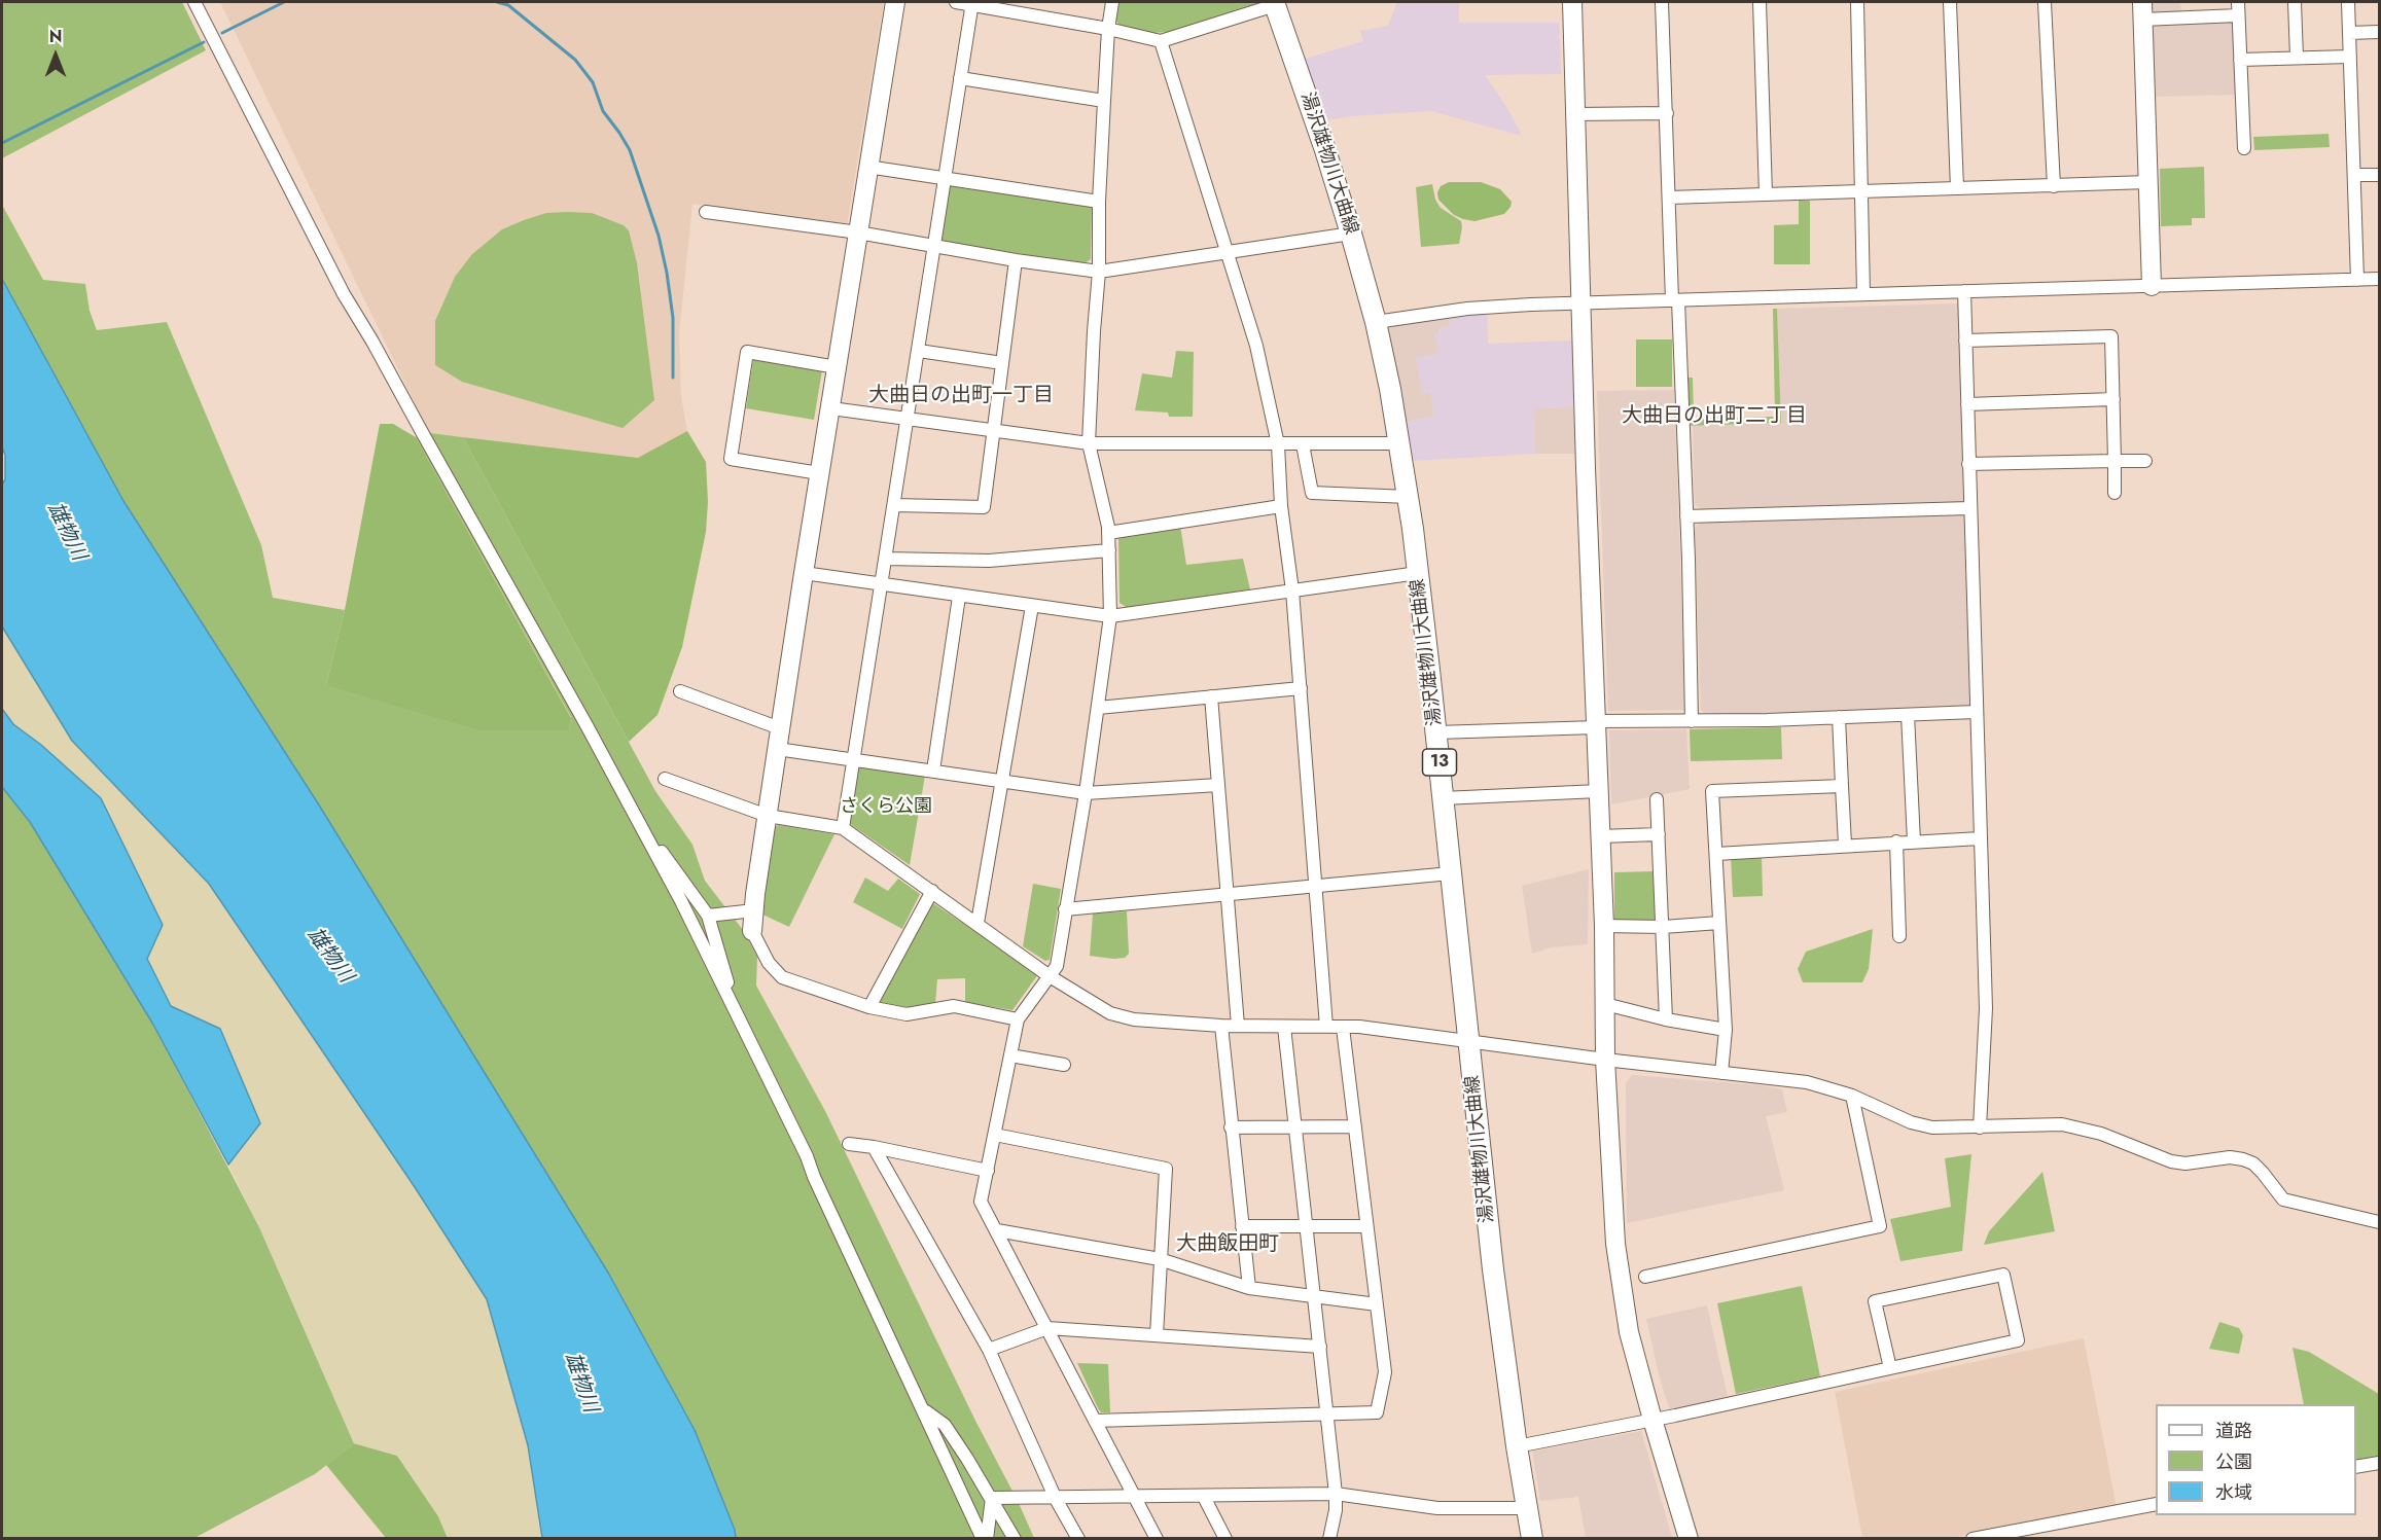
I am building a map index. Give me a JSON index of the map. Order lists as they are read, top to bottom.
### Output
{
  "streets": {
    "main road": ["湯沢雄物川大曲線", "13"]
  },
  "districts": ["大曲日の出町一丁目", "大曲日の出町二丁目", "大曲飯田町"],
  "water": ["雄物川"],
  "parks": ["さくら公園"],
  "legend": ["道路", "公園", "水域"],
  "north": "top"
}
